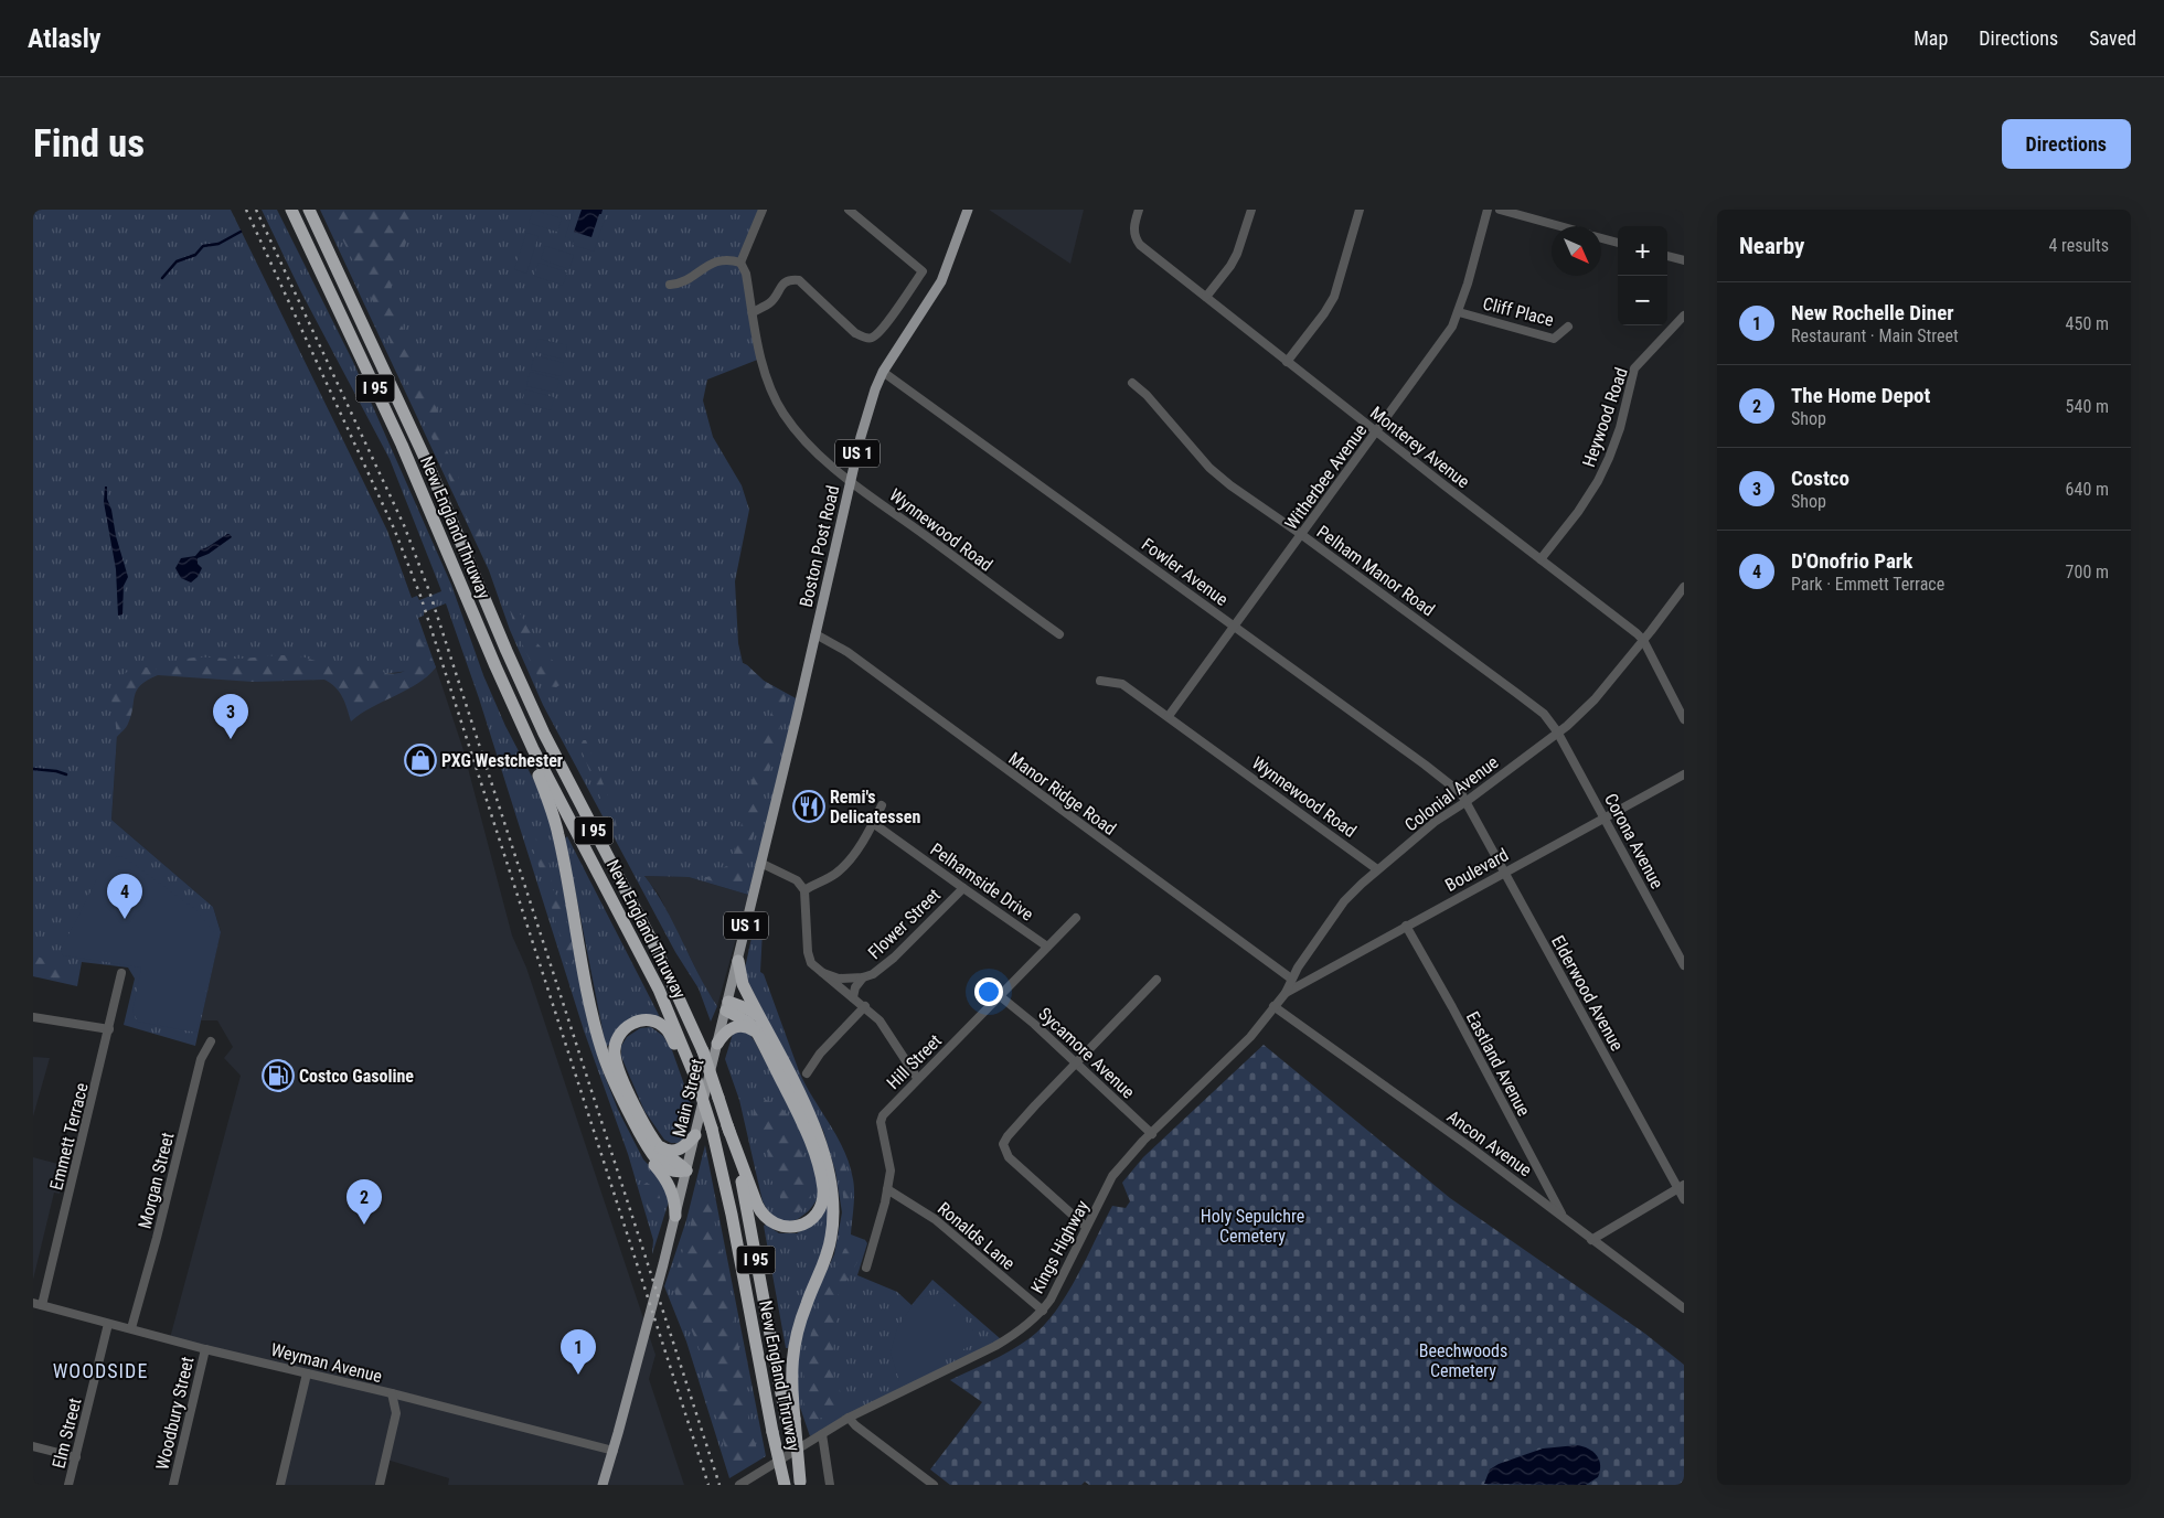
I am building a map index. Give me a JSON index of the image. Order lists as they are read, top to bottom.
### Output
{
  "streets": {
    "highway": ["I 95", "New England Thruway"],
    "main road": ["US 1", "Boston Post Road", "Main Street"],
    "street": [
      "Cliff Place",
      "Heywood Road",
      "Monterey Avenue",
      "Witherbee Avenue",
      "Wynnewood Road",
      "Pelham Manor Road",
      "Fowler Avenue",
      "Manor Ridge Road",
      "Colonial Avenue",
      "Corona Avenue",
      "Boulevard",
      "Pelhamside Drive",
      "Flower Street",
      "Elderwood Avenue",
      "Sycamore Avenue",
      "Hill Street",
      "Eastland Avenue",
      "Emmett Terrace",
      "Ancon Avenue",
      "Morgan Street",
      "Ronalds Lane",
      "Kings Highway",
      "Weyman Avenue",
      "Woodbury Street",
      "Elm Street"
    ]
  },
  "crossings": [
    ["Cliff Place", "Witherbee Avenue"],
    ["Heywood Road", "Monterey Avenue"],
    ["Monterey Avenue", "Witherbee Avenue"],
    ["Monterey Avenue", "Colonial Avenue"],
    ["Witherbee Avenue", "Wynnewood Road"],
    ["Witherbee Avenue", "Pelham Manor Road"],
    ["Witherbee Avenue", "Fowler Avenue"],
    ["Wynnewood Road", "Boston Post Road"],
    ["Wynnewood Road", "Colonial Avenue"],
    ["Boston Post Road", "Fowler Avenue"],
    ["Boston Post Road", "Manor Ridge Road"],
    ["Boston Post Road", "Main Street"],
    ["Pelham Manor Road", "Colonial Avenue"],
    ["Pelham Manor Road", "Corona Avenue"],
    ["Fowler Avenue", "Colonial Avenue"],
    ["Fowler Avenue", "Elderwood Avenue"],
    ["Manor Ridge Road", "Colonial Avenue"],
    ["Colonial Avenue", "Corona Avenue"],
    ["Colonial Avenue", "Boulevard"],
    ["Colonial Avenue", "Elderwood Avenue"],
    ["Colonial Avenue", "Ancon Avenue"],
    ["Colonial Avenue", "Kings Highway"],
    ["Corona Avenue", "Boulevard"],
    ["Boulevard", "Elderwood Avenue"],
    ["Boulevard", "Eastland Avenue"],
    ["Pelhamside Drive", "Flower Street"],
    ["Pelhamside Drive", "Hill Street"],
    ["Sycamore Avenue", "Hill Street"],
    ["Sycamore Avenue", "Kings Highway"],
    ["Hill Street", "Ronalds Lane"],
    ["Eastland Avenue", "Ancon Avenue"],
    ["Main Street", "Weyman Avenue"],
    ["Emmett Terrace", "Weyman Avenue"],
    ["Morgan Street", "Weyman Avenue"],
    ["Ronalds Lane", "Kings Highway"],
    ["Weyman Avenue", "Woodbury Street"],
    ["Weyman Avenue", "Elm Street"]
  ],
  "districts": ["WOODSIDE"],
  "parks": ["Holy Sepulchre Cemetery", "Beechwoods Cemetery"],
  "places": {
    "shop": ["PXG Westchester"],
    "restaurant": ["Remi's Delicatessen"],
    "fuel station": ["Costco Gasoline"]
  },
  "north": "bottom right",
  "page": {
    "header": "Atlasly",
    "nav": ["Map", "Directions", "Saved"],
    "buttons": "Directions",
    "title": "Find us",
    "heading": ["Nearby", "4 results"],
    "map_buttons": ["+", "−"],
    "list": [
      {
        "mark": "1",
        "name": "New Rochelle Diner",
        "note": "Restaurant · Main Street",
        "value": "450 m"
      },
      {
        "mark": "2",
        "name": "The Home Depot",
        "note": "Shop",
        "value": "540 m"
      },
      {
        "mark": "3",
        "name": "Costco",
        "note": "Shop",
        "value": "640 m"
      },
      {
        "mark": "4",
        "name": "D'Onofrio Park",
        "note": "Park · Emmett Terrace",
        "value": "700 m"
      }
    ],
    "pins": [
      "3",
      "4",
      "2",
      "1"
    ]
  }
}
